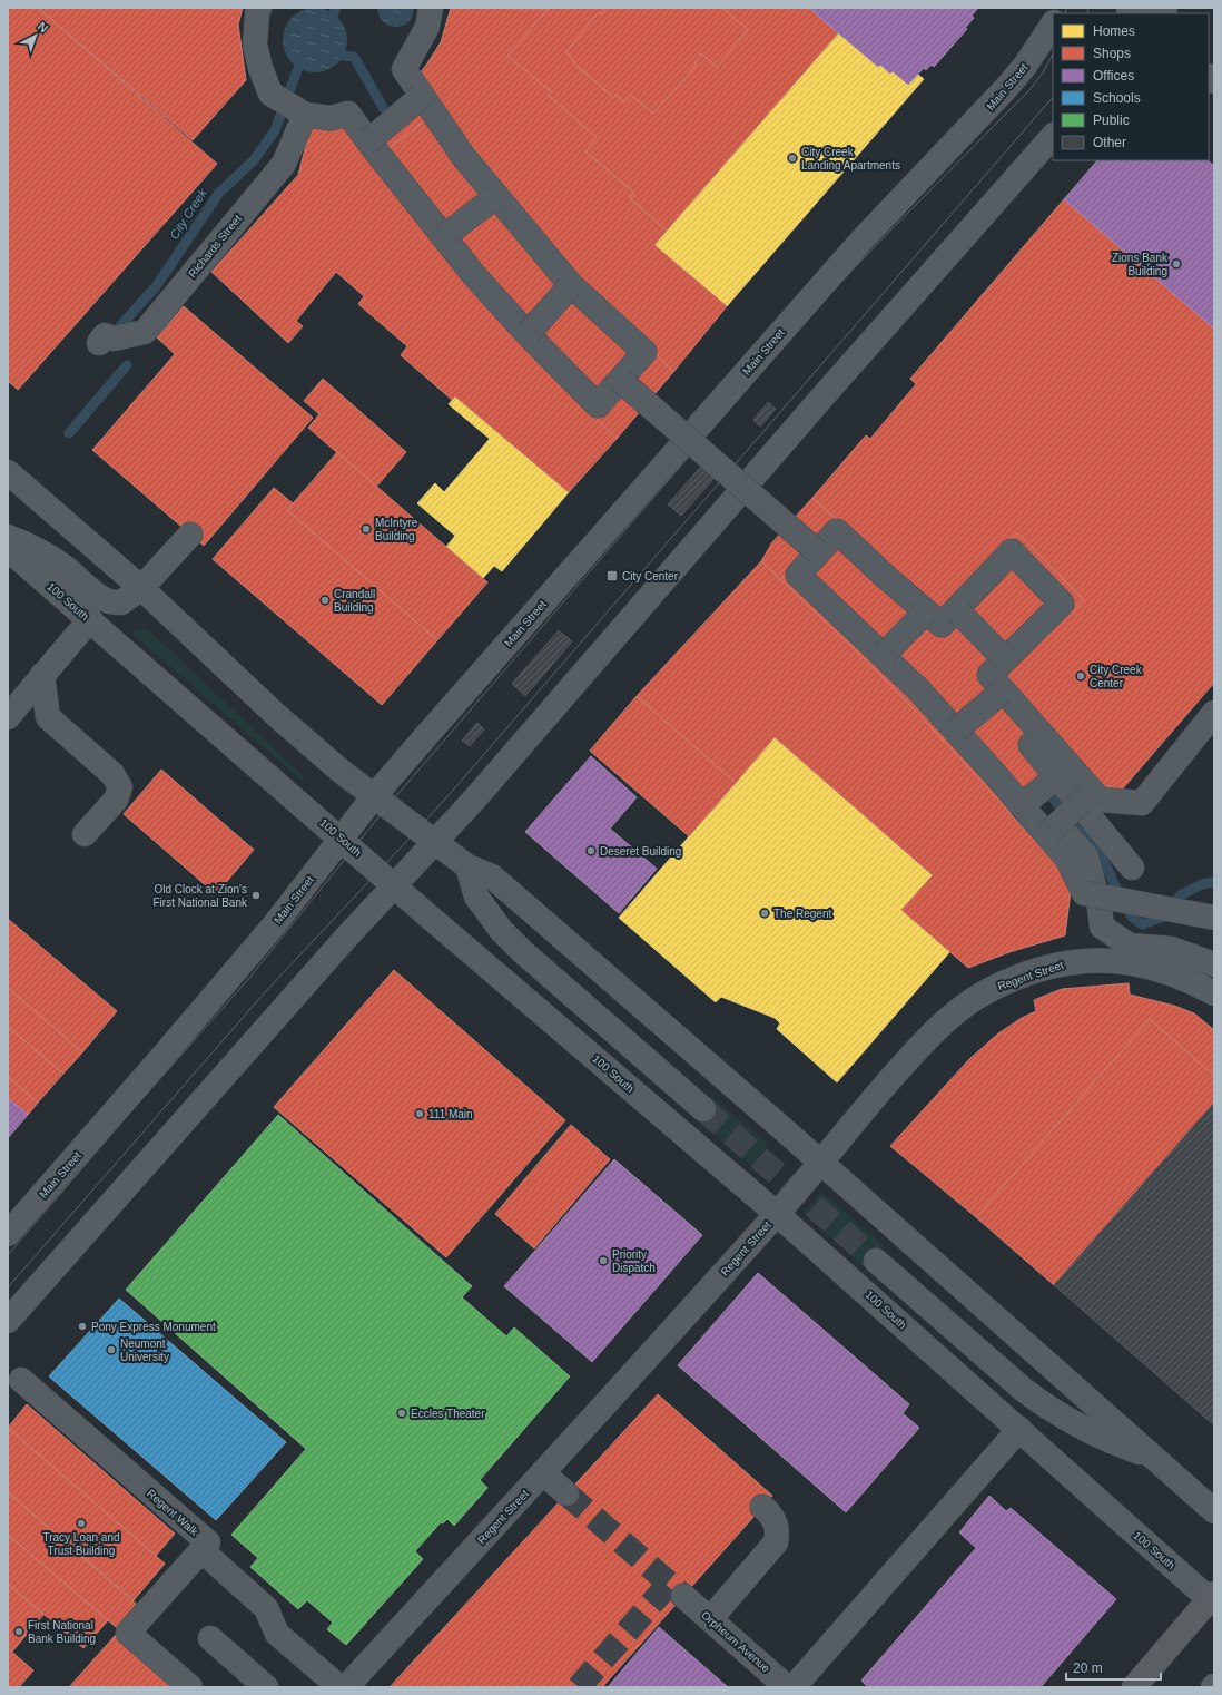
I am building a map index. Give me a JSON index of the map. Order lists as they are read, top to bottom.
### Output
{
  "streets": {
    "street": [
      "Main Street",
      "Richards Street",
      "100 South",
      "Regent Street",
      "Regent Walk",
      "Orpheum Avenue"
    ]
  },
  "crossings": [
    ["Main Street", "100 South"],
    ["100 South", "Regent Street"]
  ],
  "water": ["City Creek"],
  "places": {
    "other": [
      "City Creek Landing Apartments",
      "Zions Bank Building",
      "McIntyre Building",
      "Crandall Building",
      "City Creek Center",
      "Deseret Building",
      "Old Clock at Zion's First National Bank",
      "The Regent",
      "111 Main",
      "Priority Dispatch",
      "Pony Express Monument",
      "Neumont University",
      "Eccles Theater",
      "Tracy Loan and Trust Building",
      "First National Bank Building"
    ],
    "transit": ["City Center"]
  },
  "legend": [
    "Homes",
    "Shops",
    "Offices",
    "Schools",
    "Public",
    "Other"
  ],
  "scale_bar": "20 m",
  "north": "top right"
}
